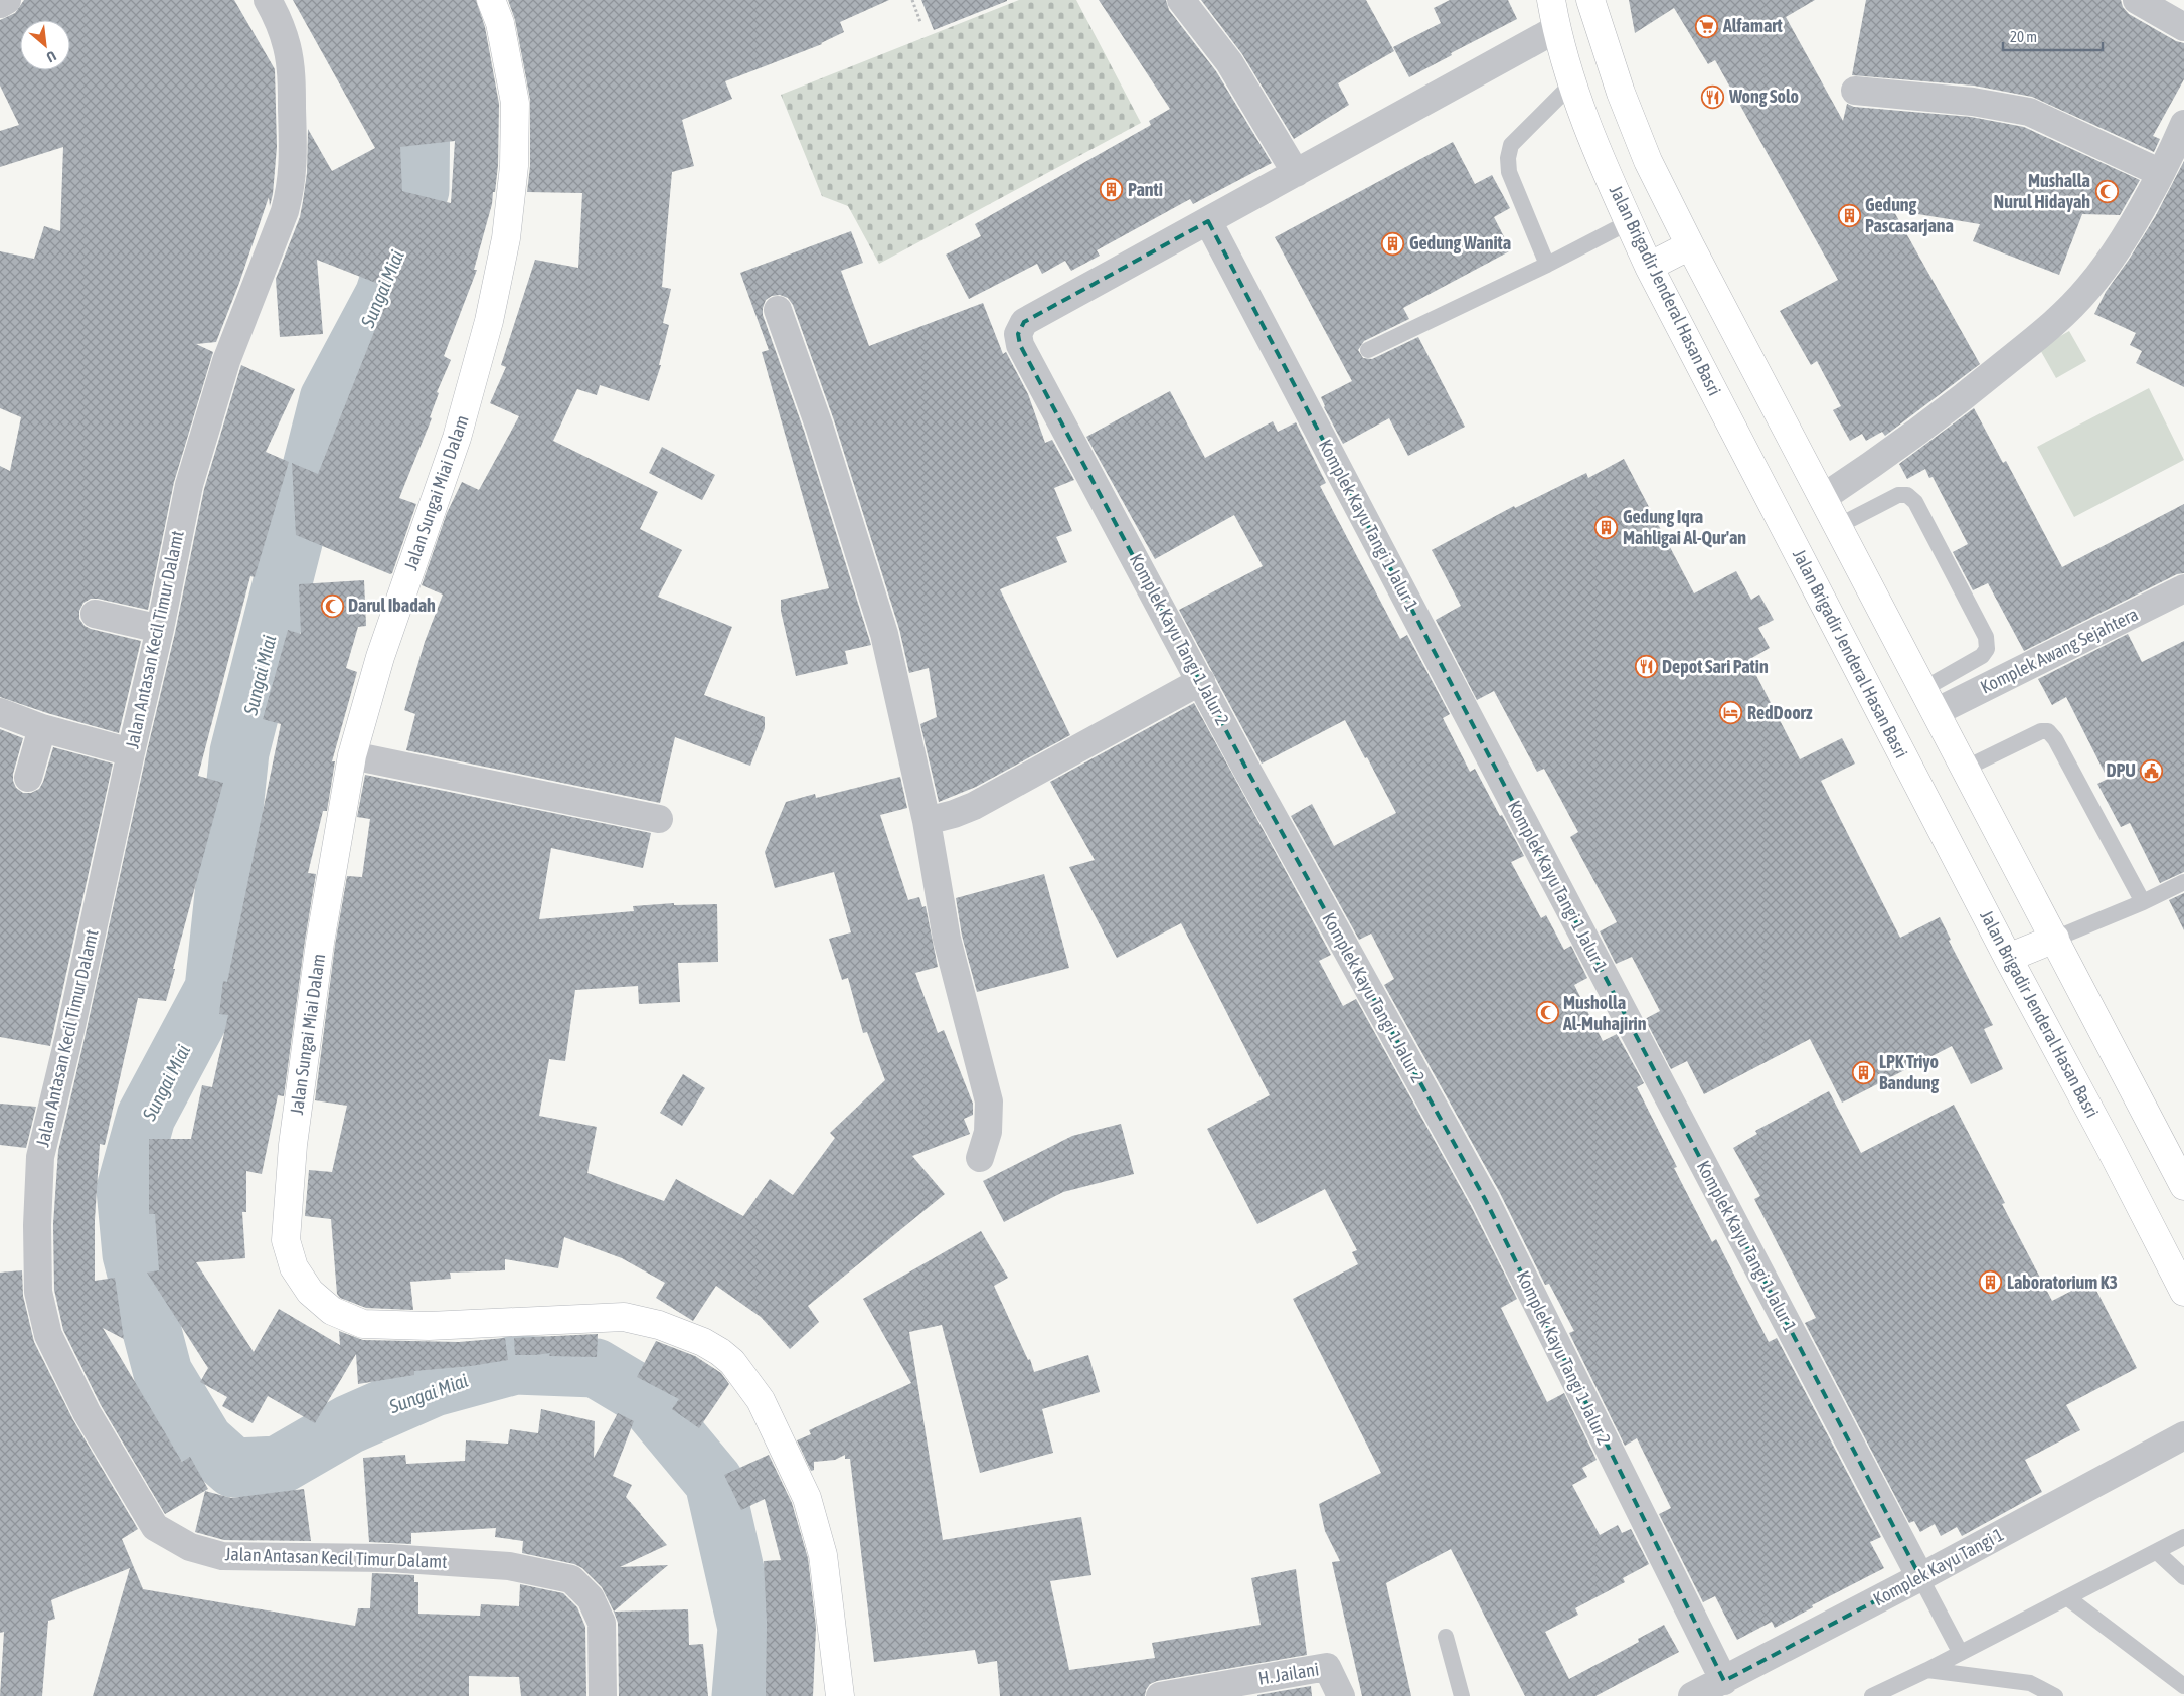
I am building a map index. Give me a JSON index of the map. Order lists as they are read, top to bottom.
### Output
{
  "streets": {
    "main road": ["Jalan Brigadir Jenderal Hasan Basri", "Jalan Sungai Miai Dalam"],
    "street": [
      "Komplek Kayu Tangi 1 Jalur 1",
      "Jalan Antasan Kecil Timur Dalamt",
      "Komplek Kayu Tangi 1 Jalur 2",
      "Komplek Awang Sejahtera",
      "Komplek Kayu Tangi 1",
      "H. Jailani"
    ]
  },
  "crossings": [
    ["Komplek Kayu Tangi 1 Jalur 1", "Komplek Kayu Tangi 1 Jalur 2"],
    ["Komplek Kayu Tangi 1 Jalur 1", "Komplek Kayu Tangi 1"],
    ["Komplek Kayu Tangi 1 Jalur 2", "Komplek Kayu Tangi 1"]
  ],
  "water": ["Sungai Miai"],
  "places": {
    "supermarket": ["Alfamart"],
    "restaurant": ["Wong Solo", "Depot Sari Patin"],
    "building": [
      "Panti",
      "Gedung Pascasarjana",
      "Gedung Wanita",
      "Gedung Iqra Mahligai Al-Qur'an",
      "LPK Triyo Bandung",
      "Laboratorium K3"
    ],
    "mosque": ["Mushalla Nurul Hidayah", "Darul Ibadah", "Musholla Al-Muhajirin"],
    "hotel": ["RedDoorz"],
    "public building": ["DPU"]
  },
  "scale_bar": "20 m",
  "north": "bottom right"
}
